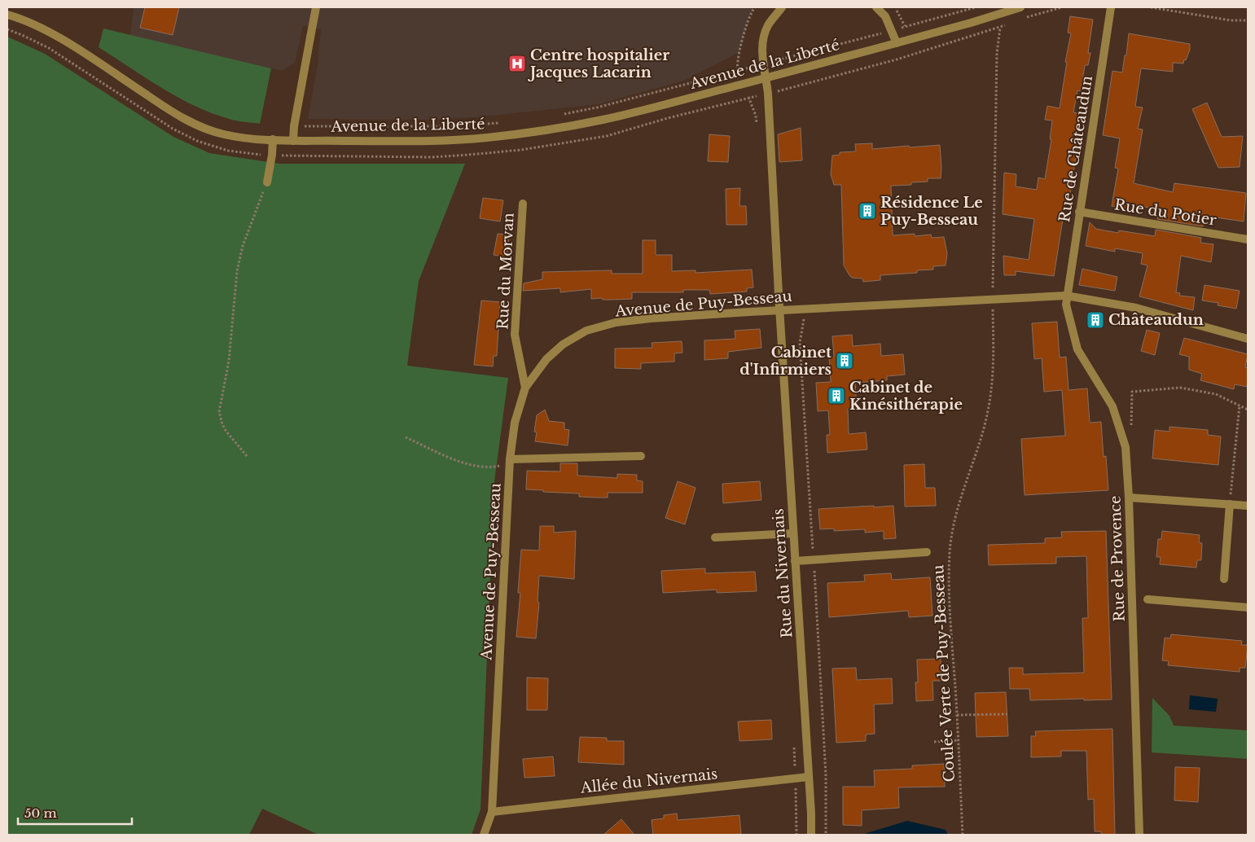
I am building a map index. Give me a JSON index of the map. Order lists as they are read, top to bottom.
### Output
{
  "streets": {
    "street": [
      "Avenue de la Liberté",
      "Rue de Châteaudun",
      "Rue du Potier",
      "Rue du Morvan",
      "Avenue de Puy-Besseau",
      "Rue de Provence",
      "Rue du Nivernais",
      "Allée du Nivernais"
    ],
    "path": ["Coulée Verte de Puy-Besseau"]
  },
  "crossings": [
    ["Avenue de la Liberté", "Rue du Nivernais"],
    ["Rue de Châteaudun", "Rue du Potier"],
    ["Rue de Châteaudun", "Avenue de Puy-Besseau"],
    ["Rue de Châteaudun", "Rue de Provence"],
    ["Rue du Morvan", "Avenue de Puy-Besseau"],
    ["Avenue de Puy-Besseau", "Rue de Provence"],
    ["Avenue de Puy-Besseau", "Rue du Nivernais"],
    ["Avenue de Puy-Besseau", "Coulée Verte de Puy-Besseau"],
    ["Avenue de Puy-Besseau", "Allée du Nivernais"],
    ["Rue du Nivernais", "Allée du Nivernais"]
  ],
  "places": {
    "hospital": ["Centre hospitalier Jacques Lacarin"],
    "building": [
      "Résidence Le Puy-Besseau",
      "Châteaudun",
      "Cabinet d'Infirmiers",
      "Cabinet de Kinésithérapie"
    ]
  },
  "scale_bar": "50 m"
}
